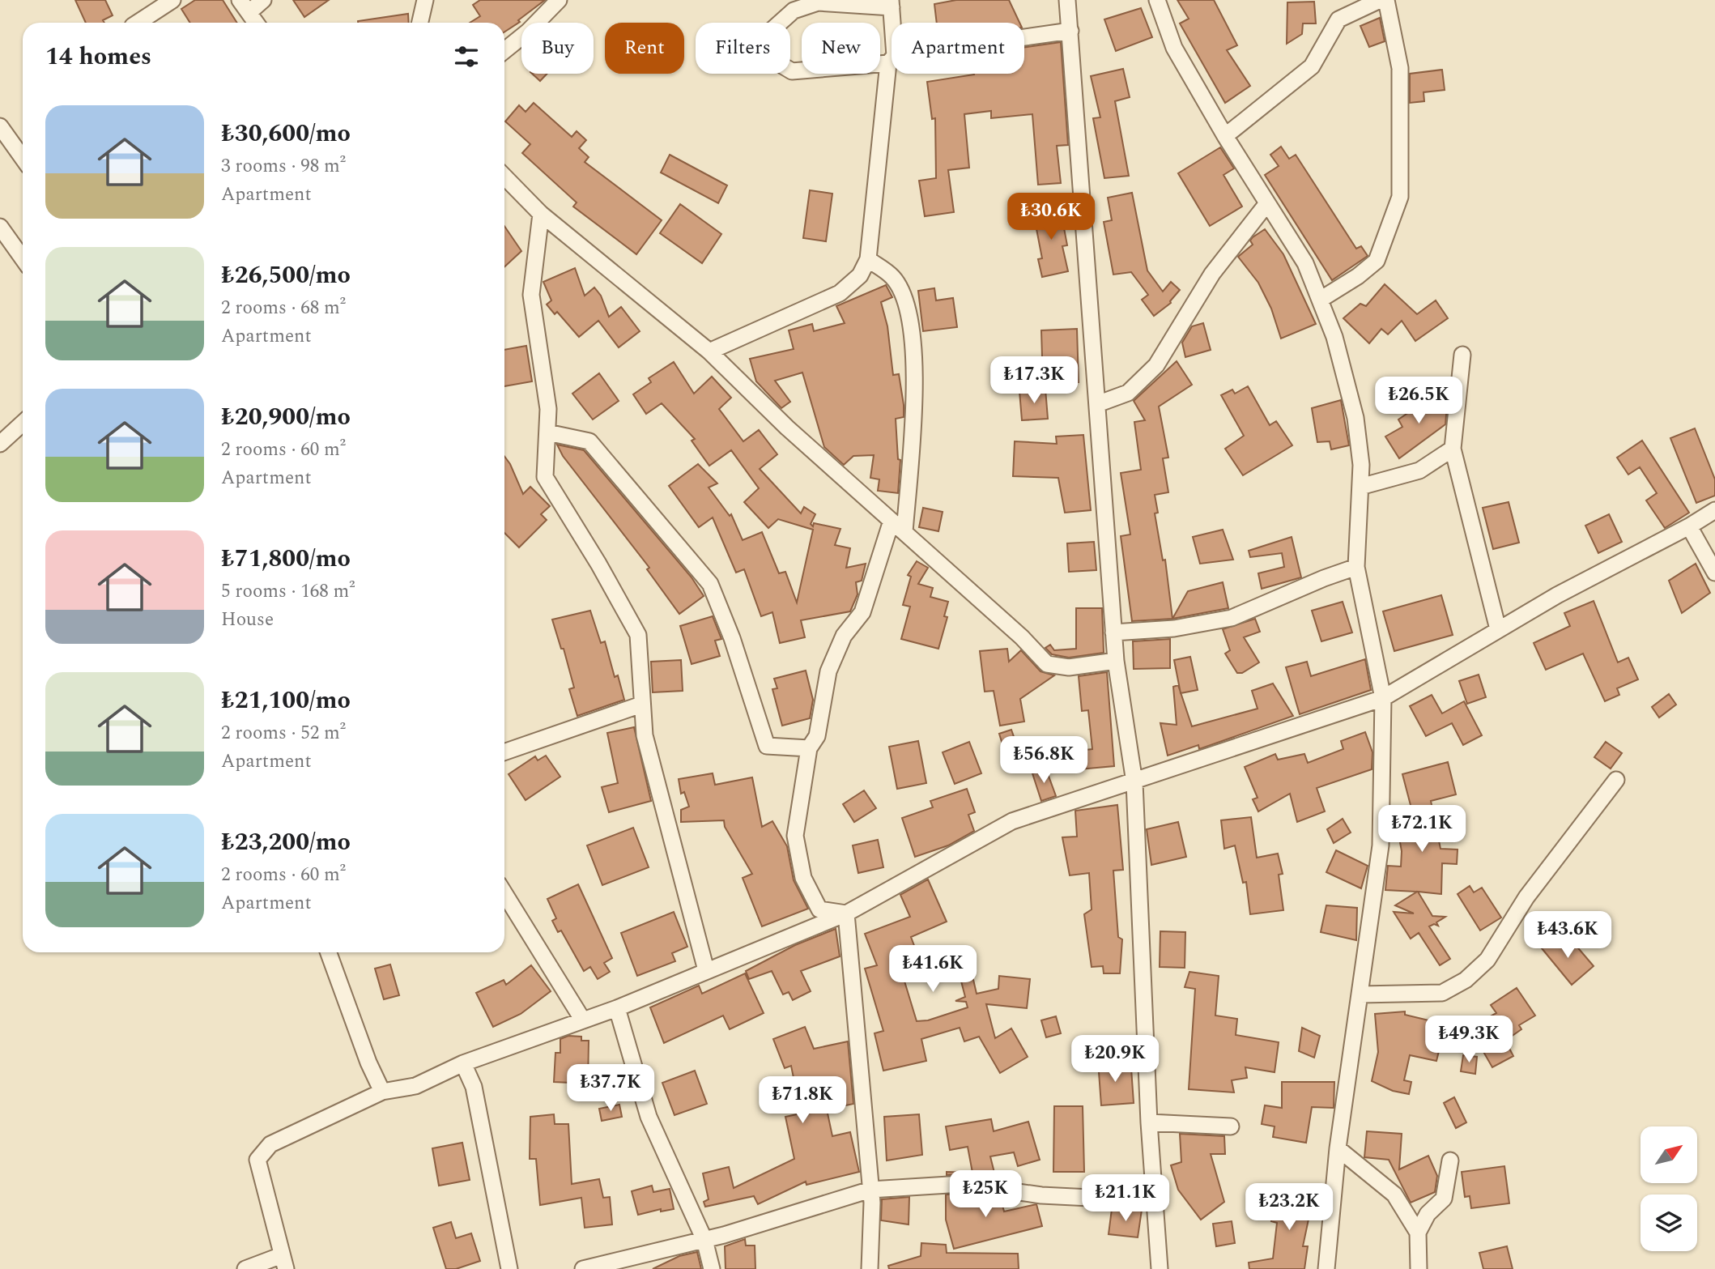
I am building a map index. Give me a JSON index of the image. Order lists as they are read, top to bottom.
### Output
{
  "north": "top right",
  "page": {
    "chip": [
      "Buy",
      "Rent",
      "Filters",
      "New",
      "Apartment"
    ],
    "heading": "14 homes",
    "list": [
      {
        "name": "₺30,600/mo",
        "note": "3 rooms · 98 m² · Apartment"
      },
      {
        "name": "₺26,500/mo",
        "note": "2 rooms · 68 m² · Apartment"
      },
      {
        "name": "₺20,900/mo",
        "note": "2 rooms · 60 m² · Apartment"
      },
      {
        "name": "₺71,800/mo",
        "note": "5 rooms · 168 m² · House"
      },
      {
        "name": "₺21,100/mo",
        "note": "2 rooms · 52 m² · Apartment"
      },
      {
        "name": "₺23,200/mo",
        "note": "2 rooms · 60 m² · Apartment"
      }
    ],
    "price": [
      "₺30.6K",
      "₺17.3K",
      "₺26.5K",
      "₺56.8K",
      "₺72.1K",
      "₺43.6K",
      "₺41.6K",
      "₺49.3K",
      "₺20.9K",
      "₺37.7K",
      "₺71.8K",
      "₺25K",
      "₺21.1K",
      "₺23.2K"
    ]
  }
}
